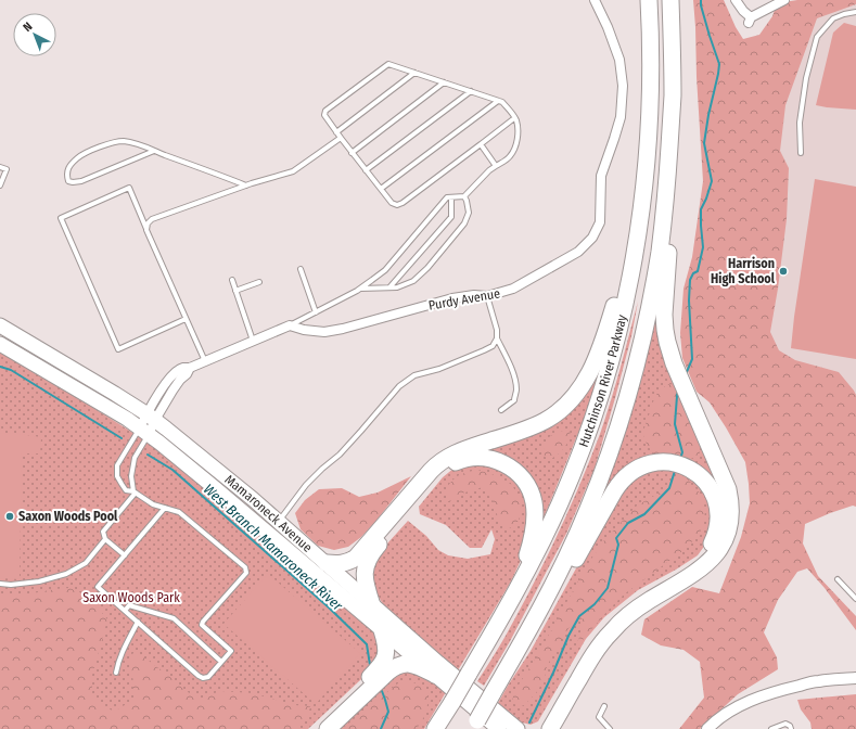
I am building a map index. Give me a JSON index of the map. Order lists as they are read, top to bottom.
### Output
{
  "streets": {
    "highway": ["Hutchinson River Parkway"],
    "main road": ["Mamaroneck Avenue"],
    "street": ["Purdy Avenue"]
  },
  "water": ["West Branch Mamaroneck River"],
  "parks": ["Saxon Woods Park"],
  "places": ["Harrison High School", "Saxon Woods Pool"],
  "north": "top left"
}
